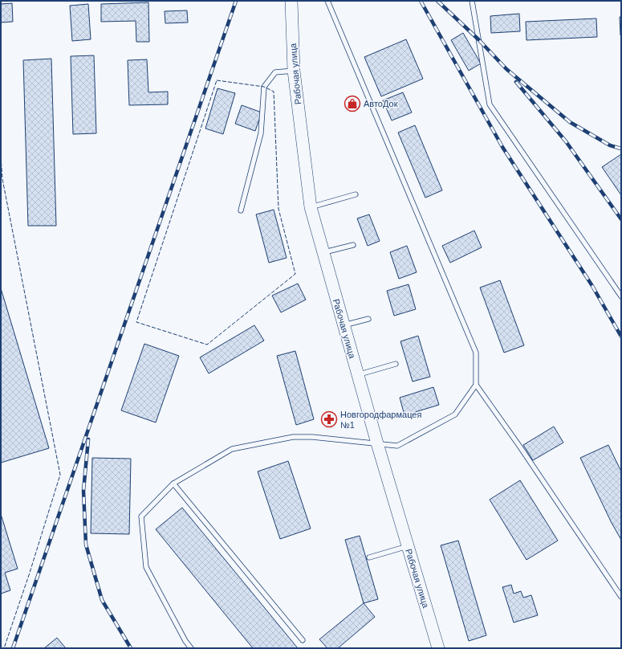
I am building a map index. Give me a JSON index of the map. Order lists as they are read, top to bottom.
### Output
{
  "streets": {
    "main road": ["Рабочая улица"]
  },
  "places": {
    "shop": ["АвтоДок"],
    "pharmacy": ["Новгородфармацея №1"]
  }
}
